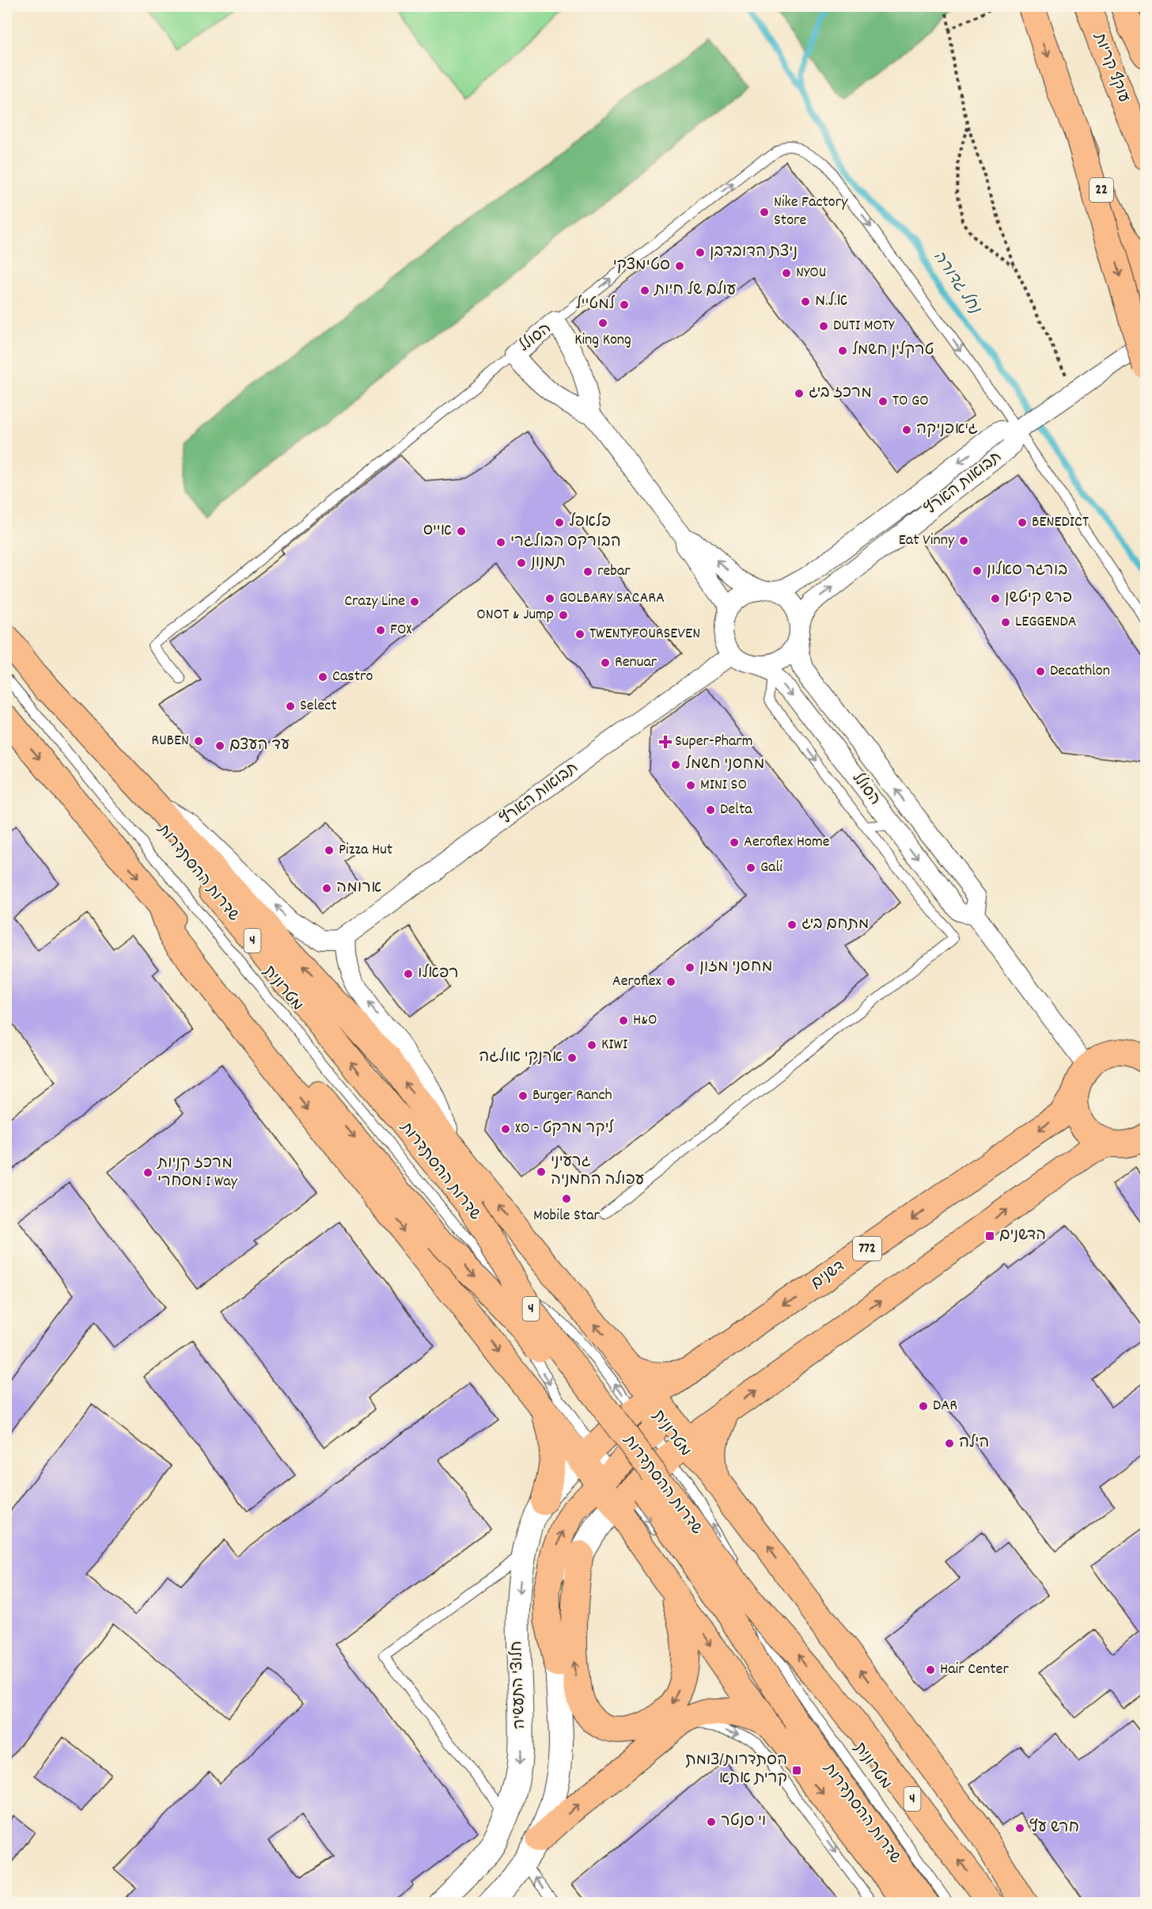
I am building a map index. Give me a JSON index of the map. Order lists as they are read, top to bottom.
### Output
{
  "streets": {
    "main road": [
      "עוקף קריות",
      "22",
      "שדרות ההסתדרות",
      "4",
      "772",
      "דשנים"
    ],
    "street": ["הסולל", "תבואות הארץ", "חלוצי התעשיה"],
    "lane": ["מטרונית"]
  },
  "crossings": [
    ["הסולל", "תבואות הארץ"],
    ["מטרונית", "דשנים"],
    ["דשנים", "חלוצי התעשיה"]
  ],
  "water": ["נחל גדורה"],
  "places": {
    "other": [
      "Nike Factory Store",
      "ניצת הדובדבן",
      "סטימצקי",
      "NYOU",
      "עולם של חיות",
      "א.ל.מ",
      "למטייל",
      "King Kong",
      "DUTI MOTY",
      "טרקלין חשמל",
      "מרכז ביג",
      "TO GO",
      "ג'אפניקה",
      "פלאפל",
      "BENEDICT",
      "אייס",
      "Eat Vinny",
      "הבורקס הבולגרי",
      "תמנונ",
      "בורגר סאלון",
      "rebar",
      "GOLBARY SACARA",
      "פרש קיטשן",
      "Crazy Line",
      "ONOT & Jump",
      "LEGGENDA",
      "FOX",
      "TWENTYFOURSEVEN",
      "Renuar",
      "Decathlon",
      "Castro",
      "Select",
      "RUBEN",
      "עד העצם",
      "מחסני חשמל",
      "MINI SO",
      "Delta",
      "Aeroflex Home",
      "Pizza Hut",
      "Gali",
      "ארומה",
      "מתחם ביג",
      "מחסני מזון",
      "רפאלו",
      "Aeroflex",
      "H&O",
      "KIWI",
      "ארנקי אולגה",
      "Burger Ranch",
      "XO - ליקר מרקט",
      "גרעיני עפולה החמניה",
      "מרכז קניות מסחרי I Way",
      "Mobile Star",
      "DAR",
      "הילה",
      "Hair Center",
      "וי סנטר",
      "חרש עץ"
    ],
    "health": ["Super-Pharm"],
    "transit": ["הדשנים", "הסתדרות/צומת קרית אתא"]
  }
}
